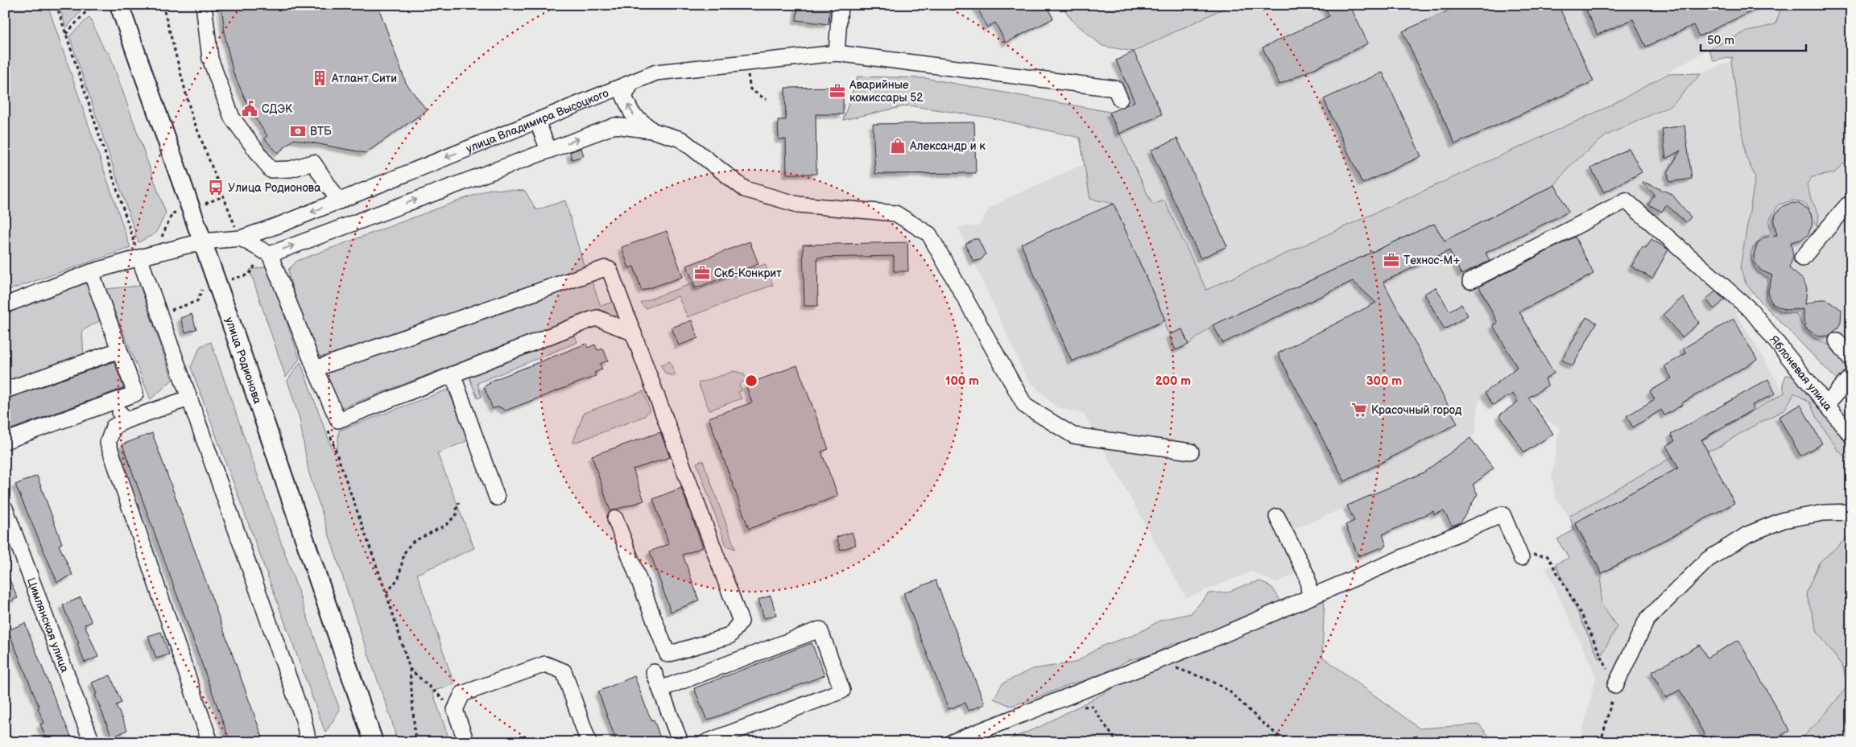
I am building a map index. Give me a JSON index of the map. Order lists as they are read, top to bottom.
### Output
{
  "streets": {
    "main road": ["улица Родионова"],
    "street": ["улица Владимира Высоцкого", "Яблоневая улица", "Цимлянская улица"]
  },
  "crossings": [
    ["улица Владимира Высоцкого", "улица Родионова"]
  ],
  "places": {
    "building": ["Атлант Сити"],
    "office": ["Аварийные комиссары 52", "Технос-М+", "Скб-Конкрит"],
    "public building": ["СДЭК"],
    "bank": ["ВТБ"],
    "shop": ["Александр и к"],
    "bus stop": ["Улица Родионова"],
    "supermarket": ["Красочный город"]
  },
  "scale_bar": "50 m",
  "rings": ["100 m", "200 m", "300 m"]
}
